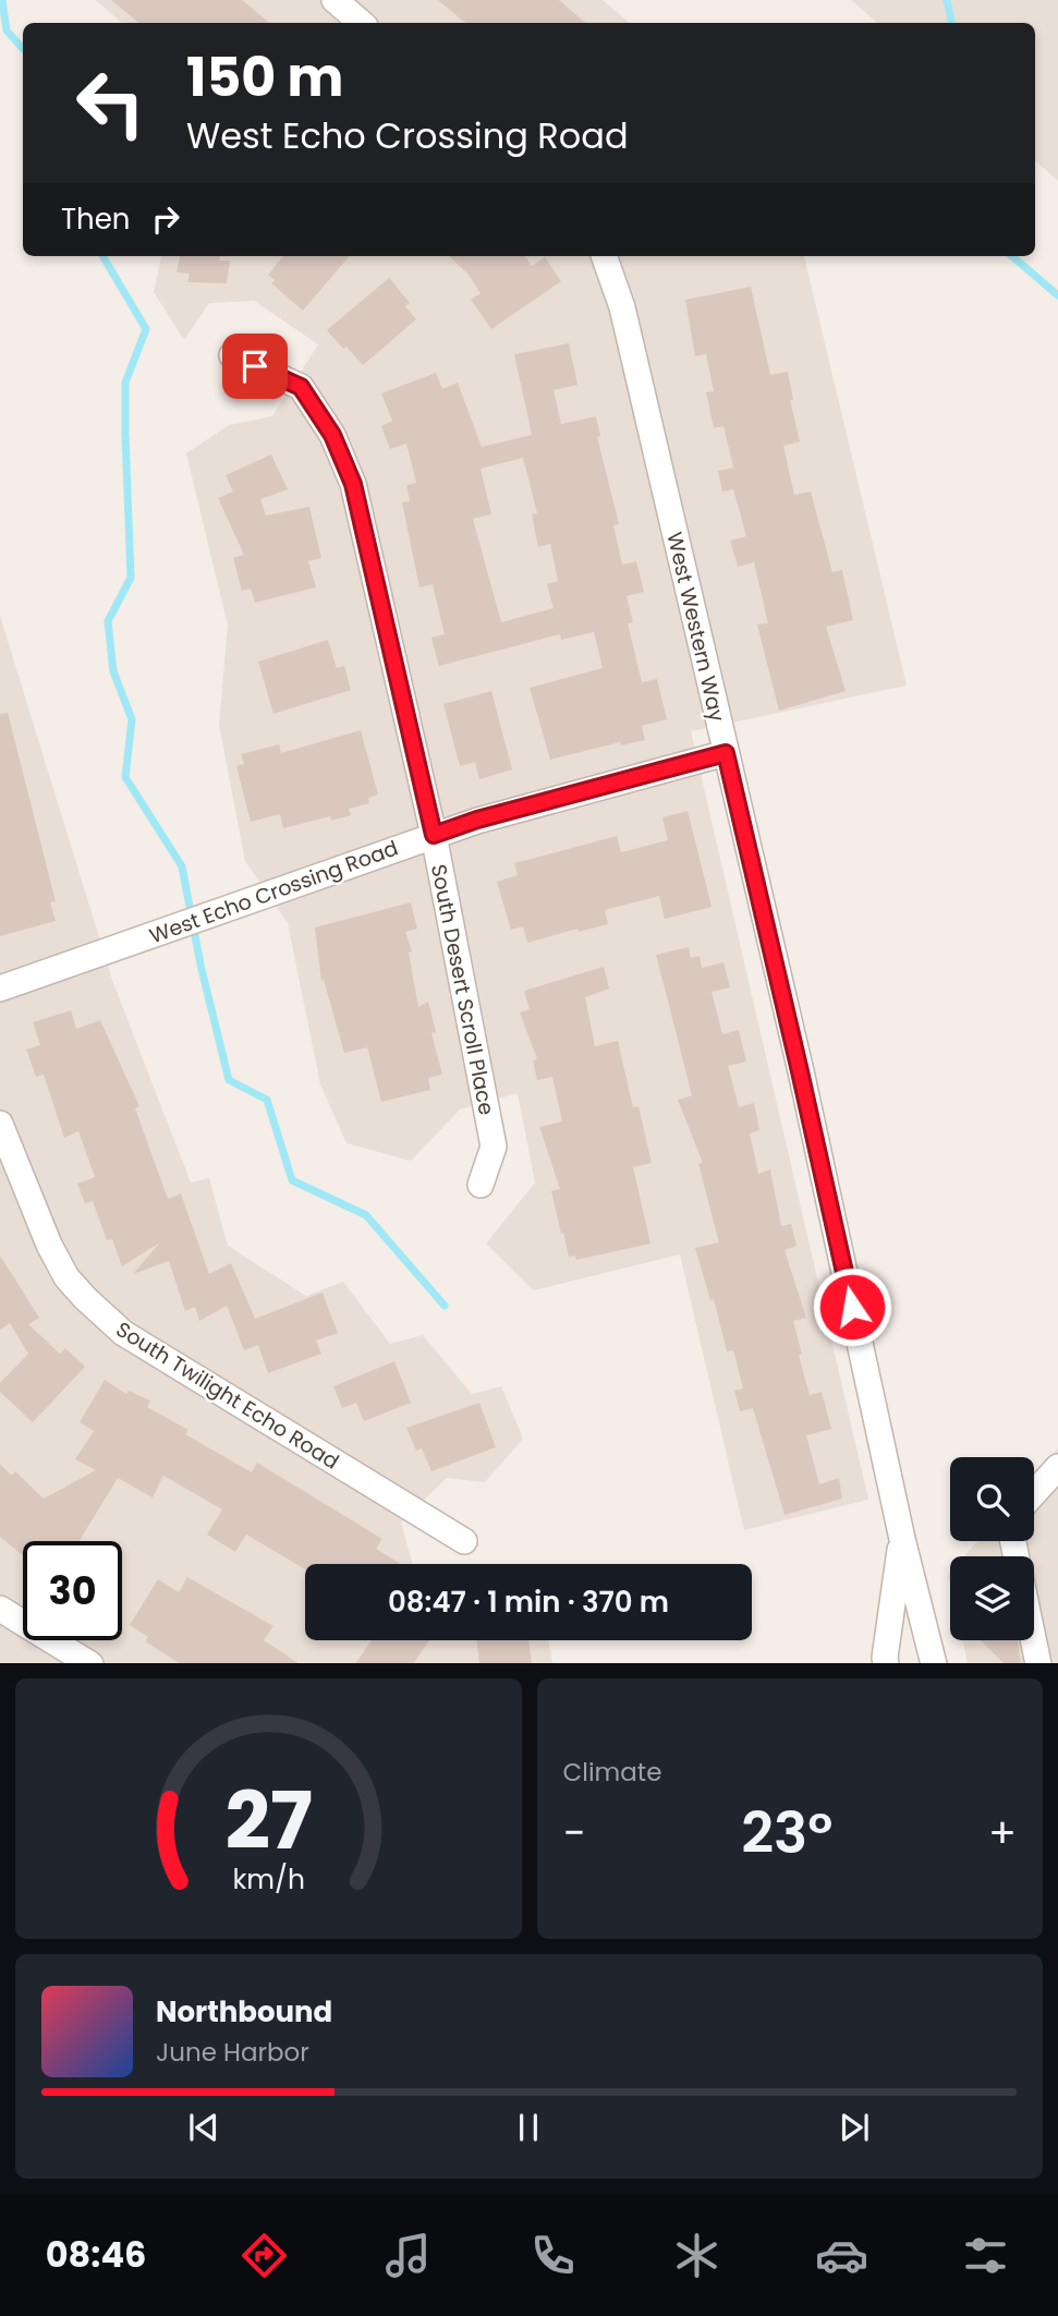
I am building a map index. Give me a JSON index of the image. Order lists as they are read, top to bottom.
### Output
{
  "streets": {
    "street": [
      "West Western Way",
      "West Echo Crossing Road",
      "South Desert Scroll Place",
      "South Twilight Echo Road"
    ]
  },
  "crossings": [
    ["West Western Way", "West Echo Crossing Road"],
    ["West Echo Crossing Road", "South Desert Scroll Place"]
  ],
  "page": {
    "turn": ["150 m", "West Echo Crossing Road"],
    "then": "Then",
    "limit": "30",
    "trip": "08:47 · 1 min · 370 m",
    "tile": "Climate",
    "heat": ["−", "23°", "+"],
    "song": ["Northbound", "June Harbor"],
    "tabs": "08:46",
    "gauge": ["27", "km/h"]
  }
}
